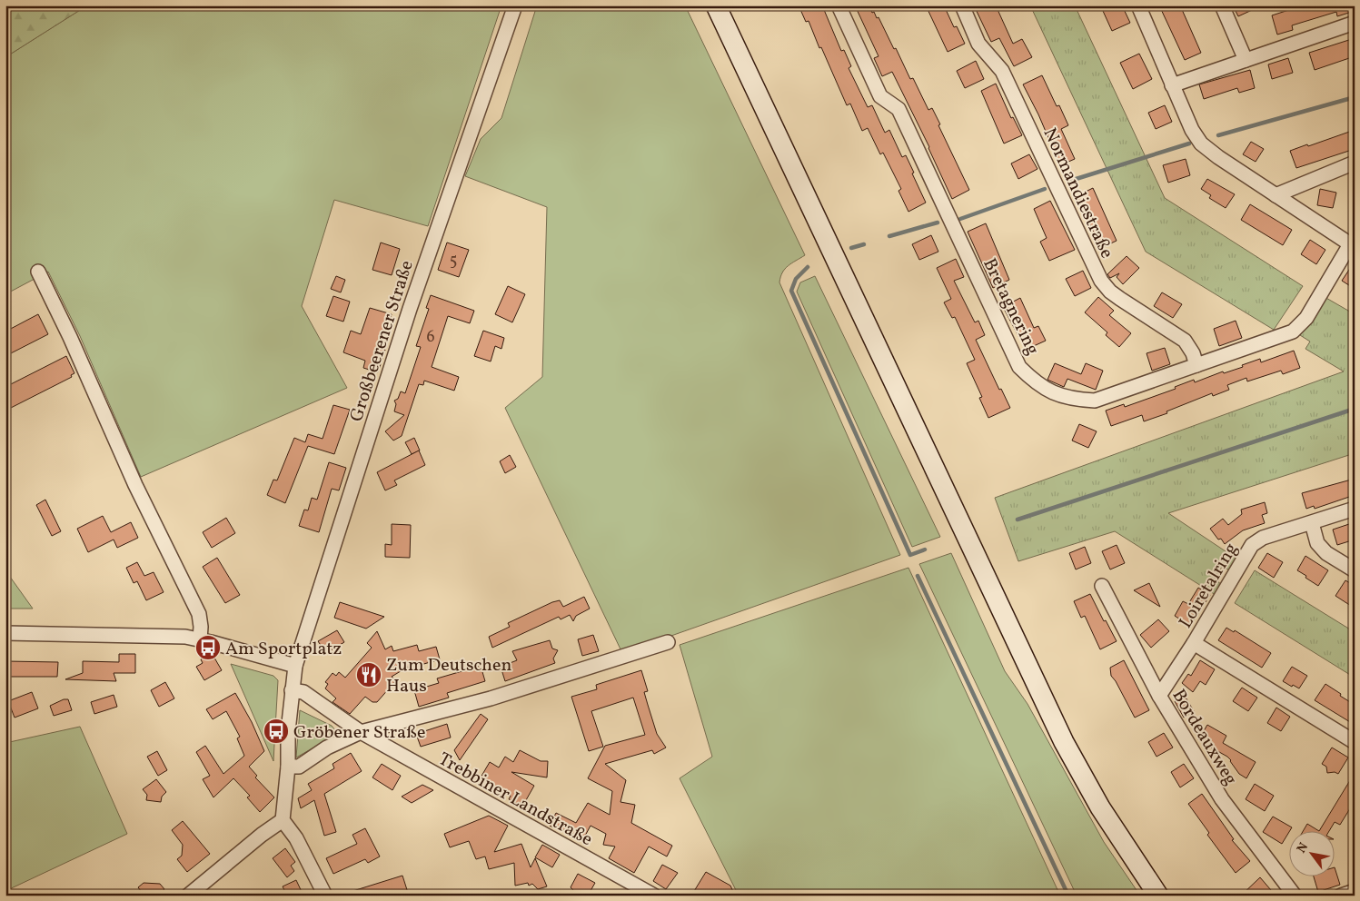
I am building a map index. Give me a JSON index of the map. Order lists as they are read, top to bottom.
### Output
{
  "streets": {
    "street": [
      "Normandiestraße",
      "Bretagnering",
      "Großbeerener Straße",
      "Loiretalring",
      "Bordeauxweg",
      "Trebbiner Landstraße"
    ]
  },
  "crossings": [
    ["Normandiestraße", "Bretagnering"],
    ["Großbeerener Straße", "Trebbiner Landstraße"],
    ["Loiretalring", "Bordeauxweg"]
  ],
  "places": {
    "bus stop": ["Am Sportplatz", "Gröbener Straße"],
    "restaurant": ["Zum Deutschen Haus"]
  },
  "house_numbers": ["5", "6"],
  "north": "top left"
}
